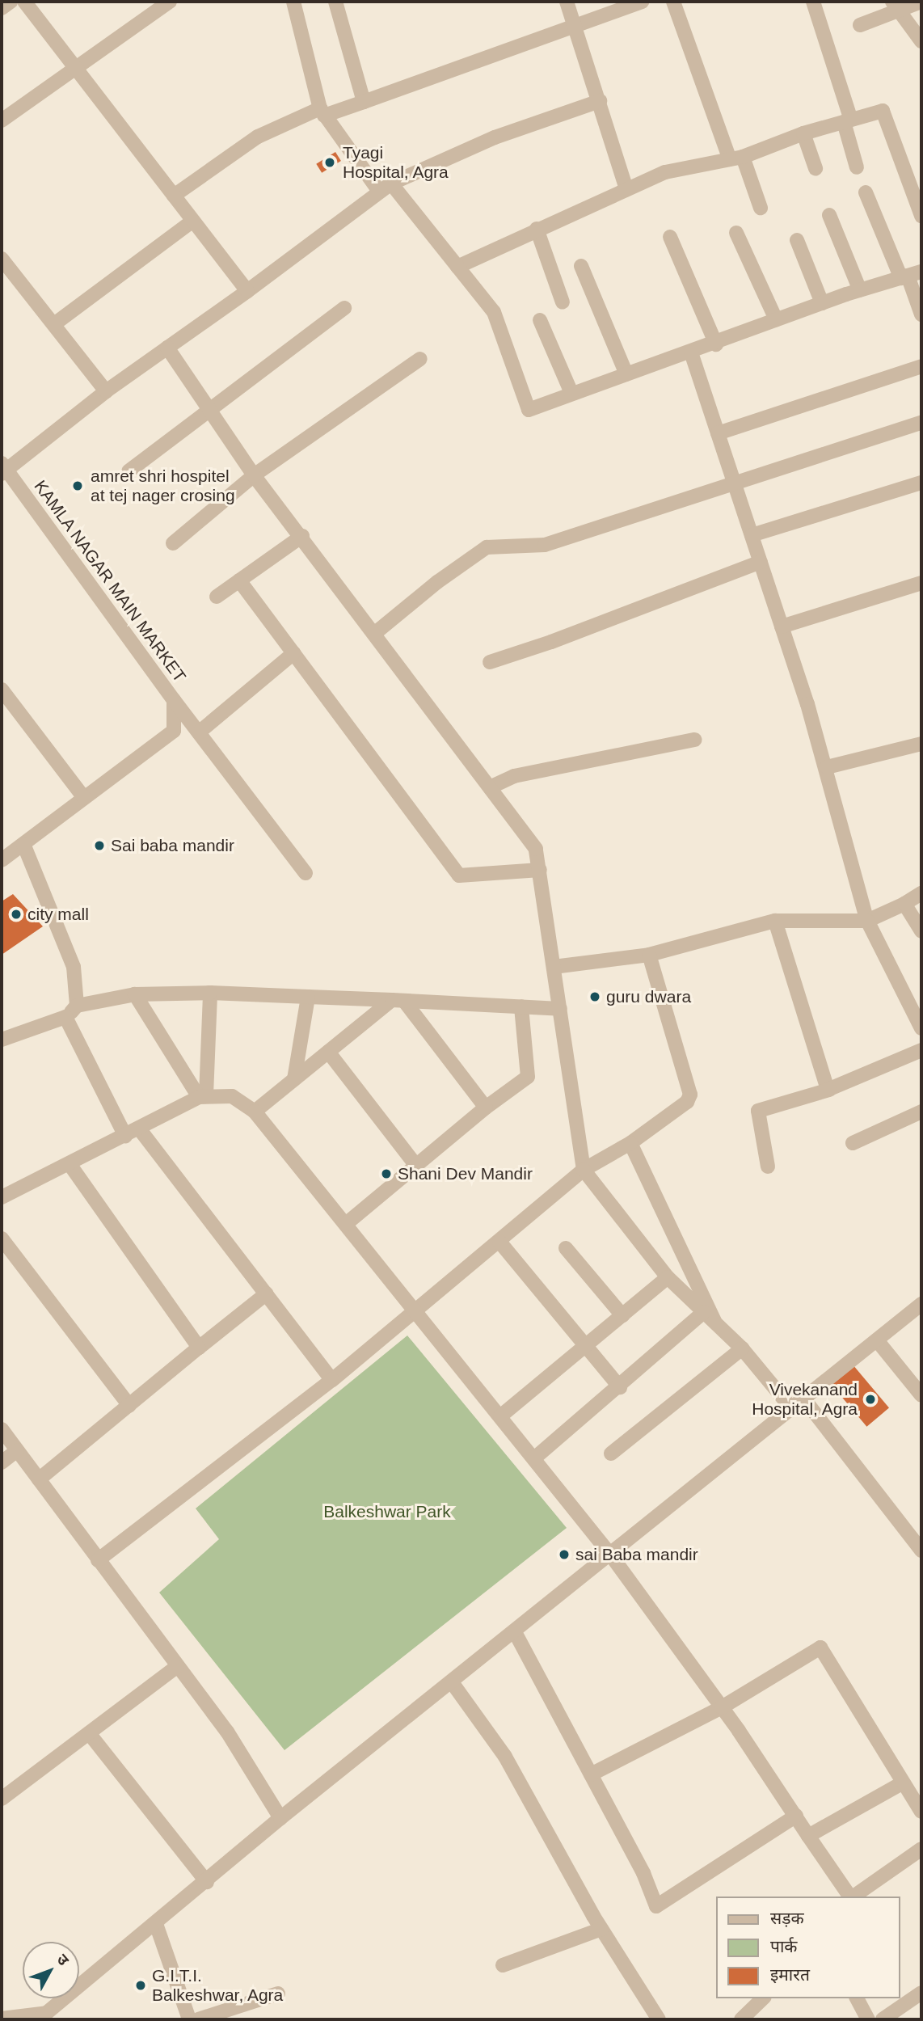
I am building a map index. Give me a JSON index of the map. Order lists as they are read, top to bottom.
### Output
{
  "streets": {
    "street": ["KAMLA NAGAR MAIN MARKET"]
  },
  "parks": ["Balkeshwar Park"],
  "places": [
    "Tyagi Hospital, Agra",
    "amret shri hospitel at tej nager crosing",
    "Sai baba mandir",
    "city mall",
    "guru dwara",
    "Shani Dev Mandir",
    "Vivekanand Hospital, Agra",
    "sai Baba mandir",
    "G.I.T.I. Balkeshwar, Agra"
  ],
  "legend": ["सड़क", "पार्क", "इमारत"],
  "north": "top right"
}
